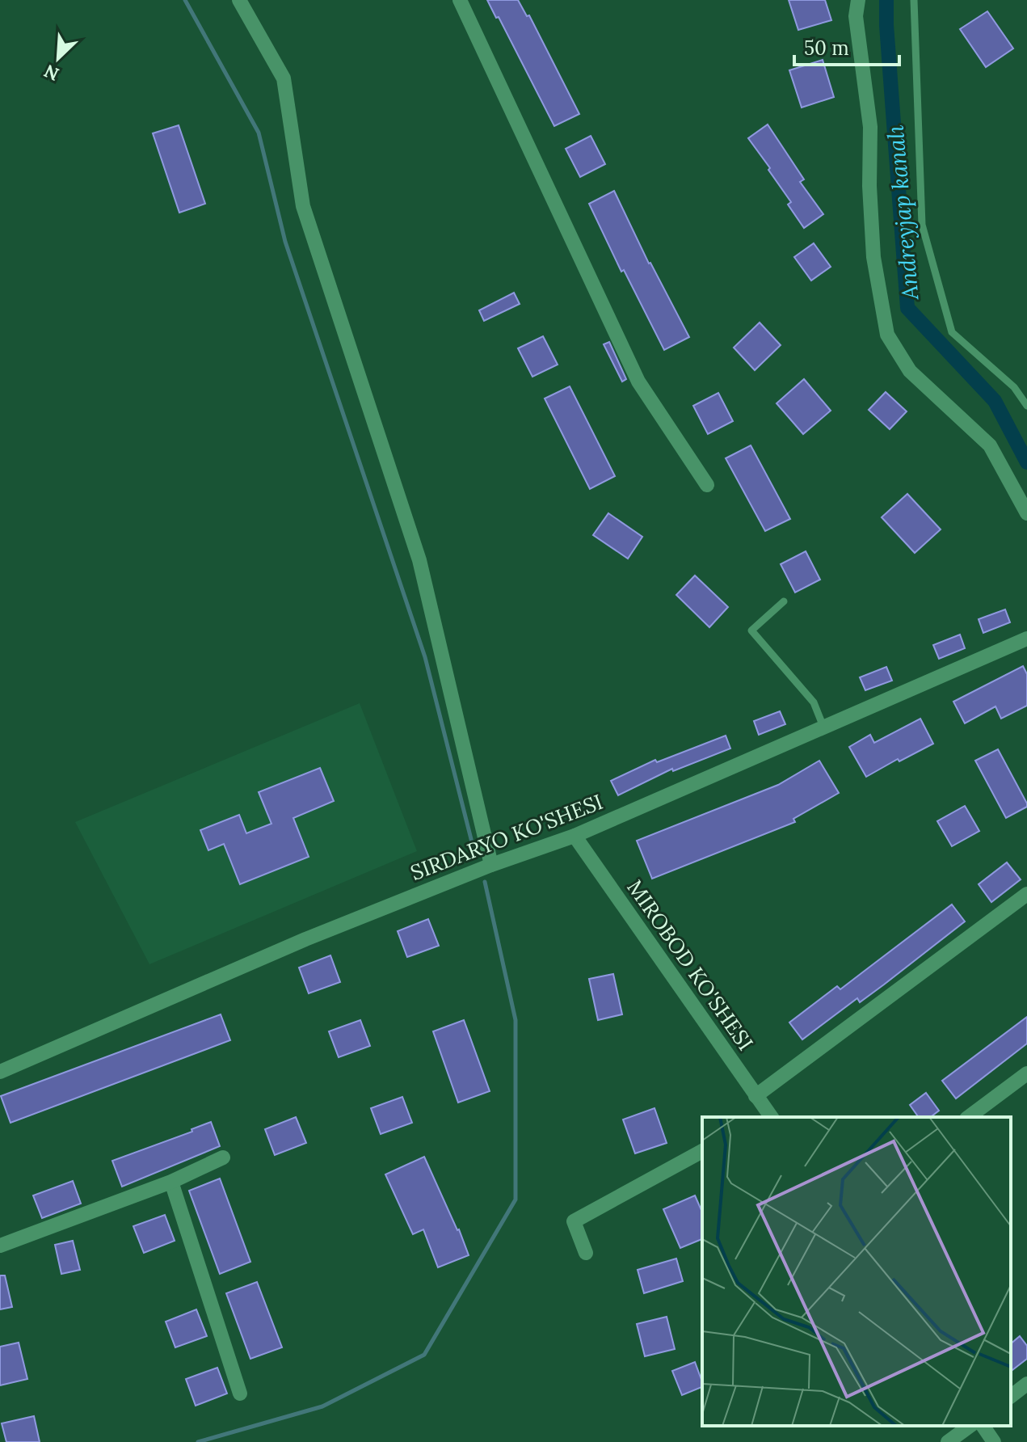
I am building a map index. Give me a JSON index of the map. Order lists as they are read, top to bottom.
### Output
{
  "streets": {
    "street": ["SIRDARYO KO'SHESI", "MIROBOD KO'SHESI"]
  },
  "crossings": [
    ["SIRDARYO KO'SHESI", "MIROBOD KO'SHESI"]
  ],
  "water": ["Andreyjap kanalı"],
  "scale_bar": "50 m",
  "north": "bottom left"
}
